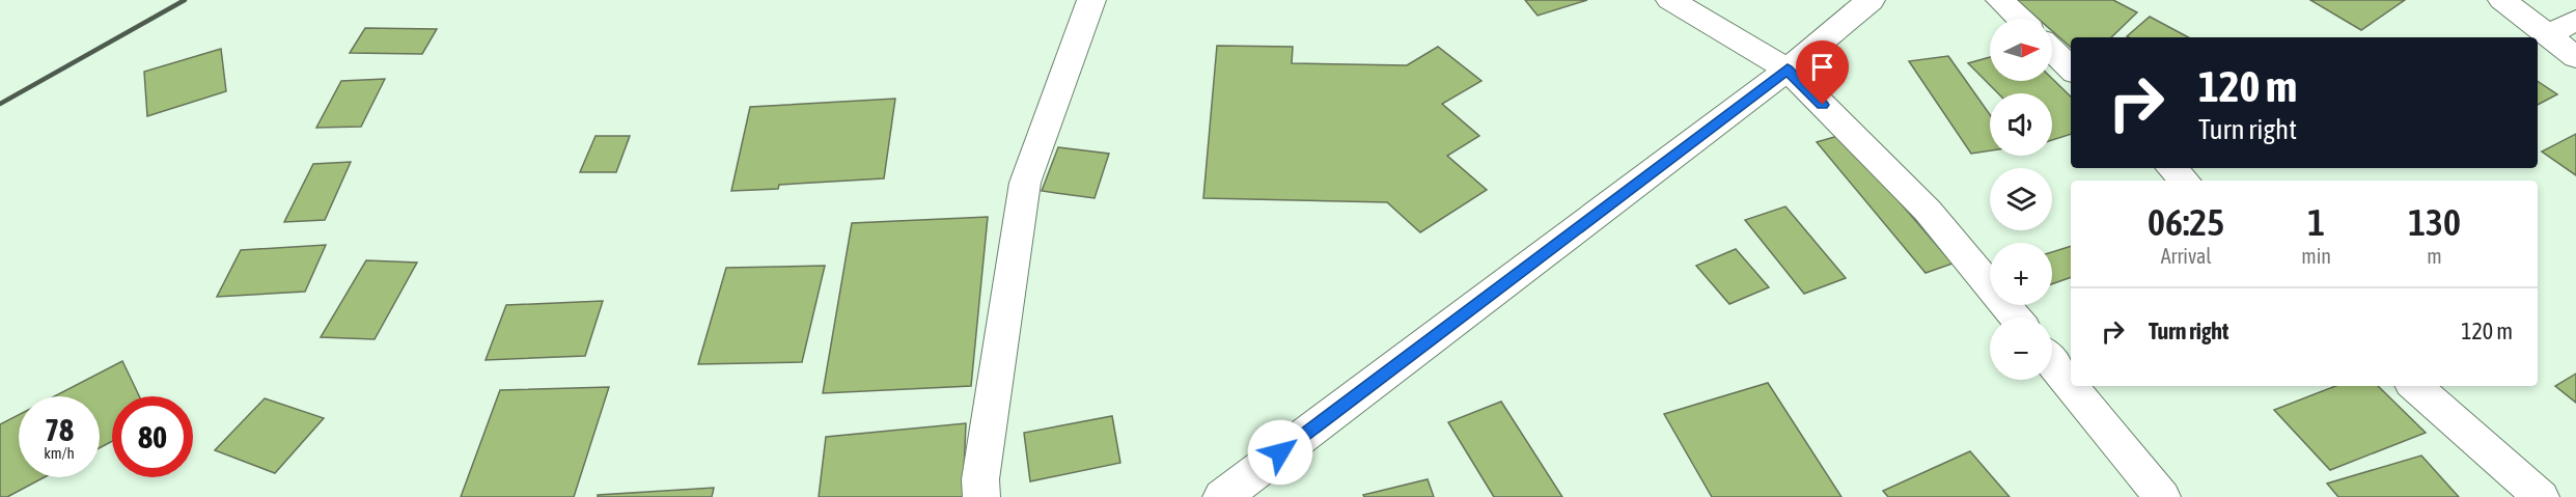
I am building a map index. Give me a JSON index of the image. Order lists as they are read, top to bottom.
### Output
{
  "north": "right",
  "page": {
    "map_buttons": ["+", "−"],
    "turn": ["120 m", "Turn right"],
    "eta": [
      "06:25",
      "Arrival",
      "1",
      "min",
      "130",
      "m"
    ],
    "list": [
      {
        "name": "Turn right",
        "value": "120 m"
      }
    ],
    "speed": "78 km/h",
    "limit": "80"
  }
}
